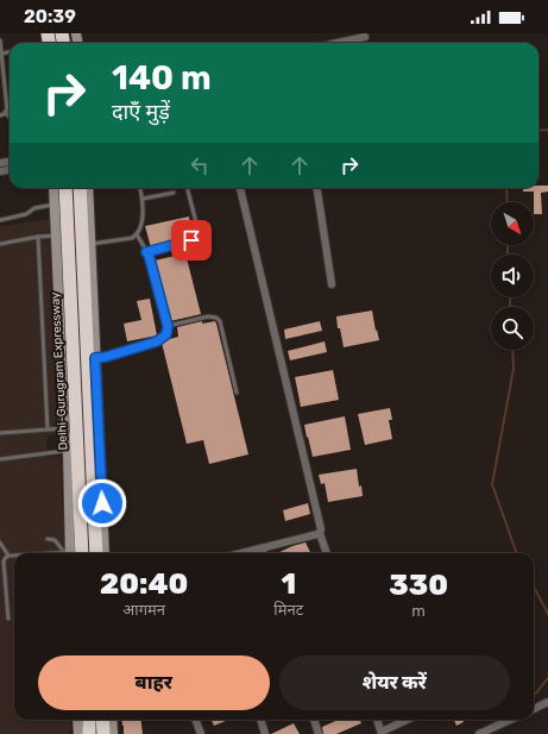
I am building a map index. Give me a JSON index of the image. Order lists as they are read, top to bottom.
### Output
{
  "streets": {
    "highway": ["Delhi-Gurugram Expressway"]
  },
  "north": "bottom right",
  "page": {
    "status": "20:39",
    "turn": ["140 m", "दाएँ मुड़ें"],
    "eta": [
      "20:40",
      "आगमन",
      "1",
      "मिनट",
      "330",
      "m"
    ],
    "buttons": ["बाहर", "शेयर करें"]
  }
}
